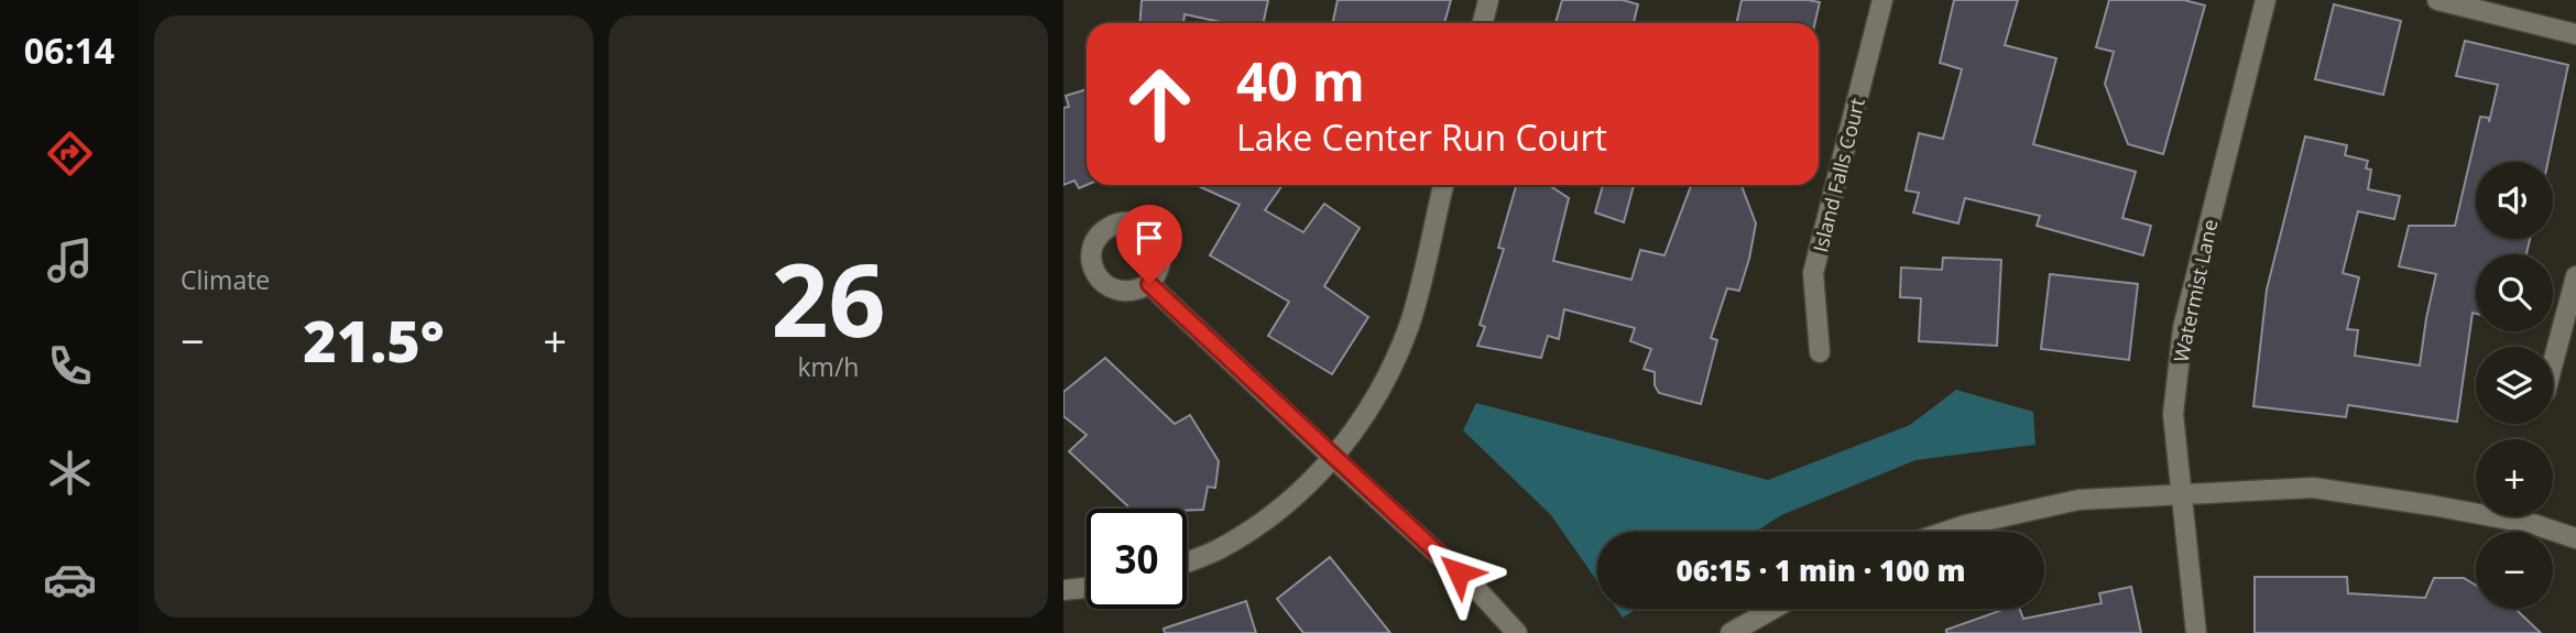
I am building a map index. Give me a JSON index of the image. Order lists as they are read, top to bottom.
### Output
{
  "streets": {
    "street": ["Island Falls Court", "Watermist Lane"]
  },
  "page": {
    "tabs": "06:14",
    "tile": [
      "Climate",
      ["26", "km/h"]
    ],
    "turn": ["40 m", "Lake Center Run Court"],
    "map_buttons": ["+", "−"],
    "heat": ["−", "21.5°", "+"],
    "limit": "30",
    "trip": "06:15 · 1 min · 100 m"
  }
}
